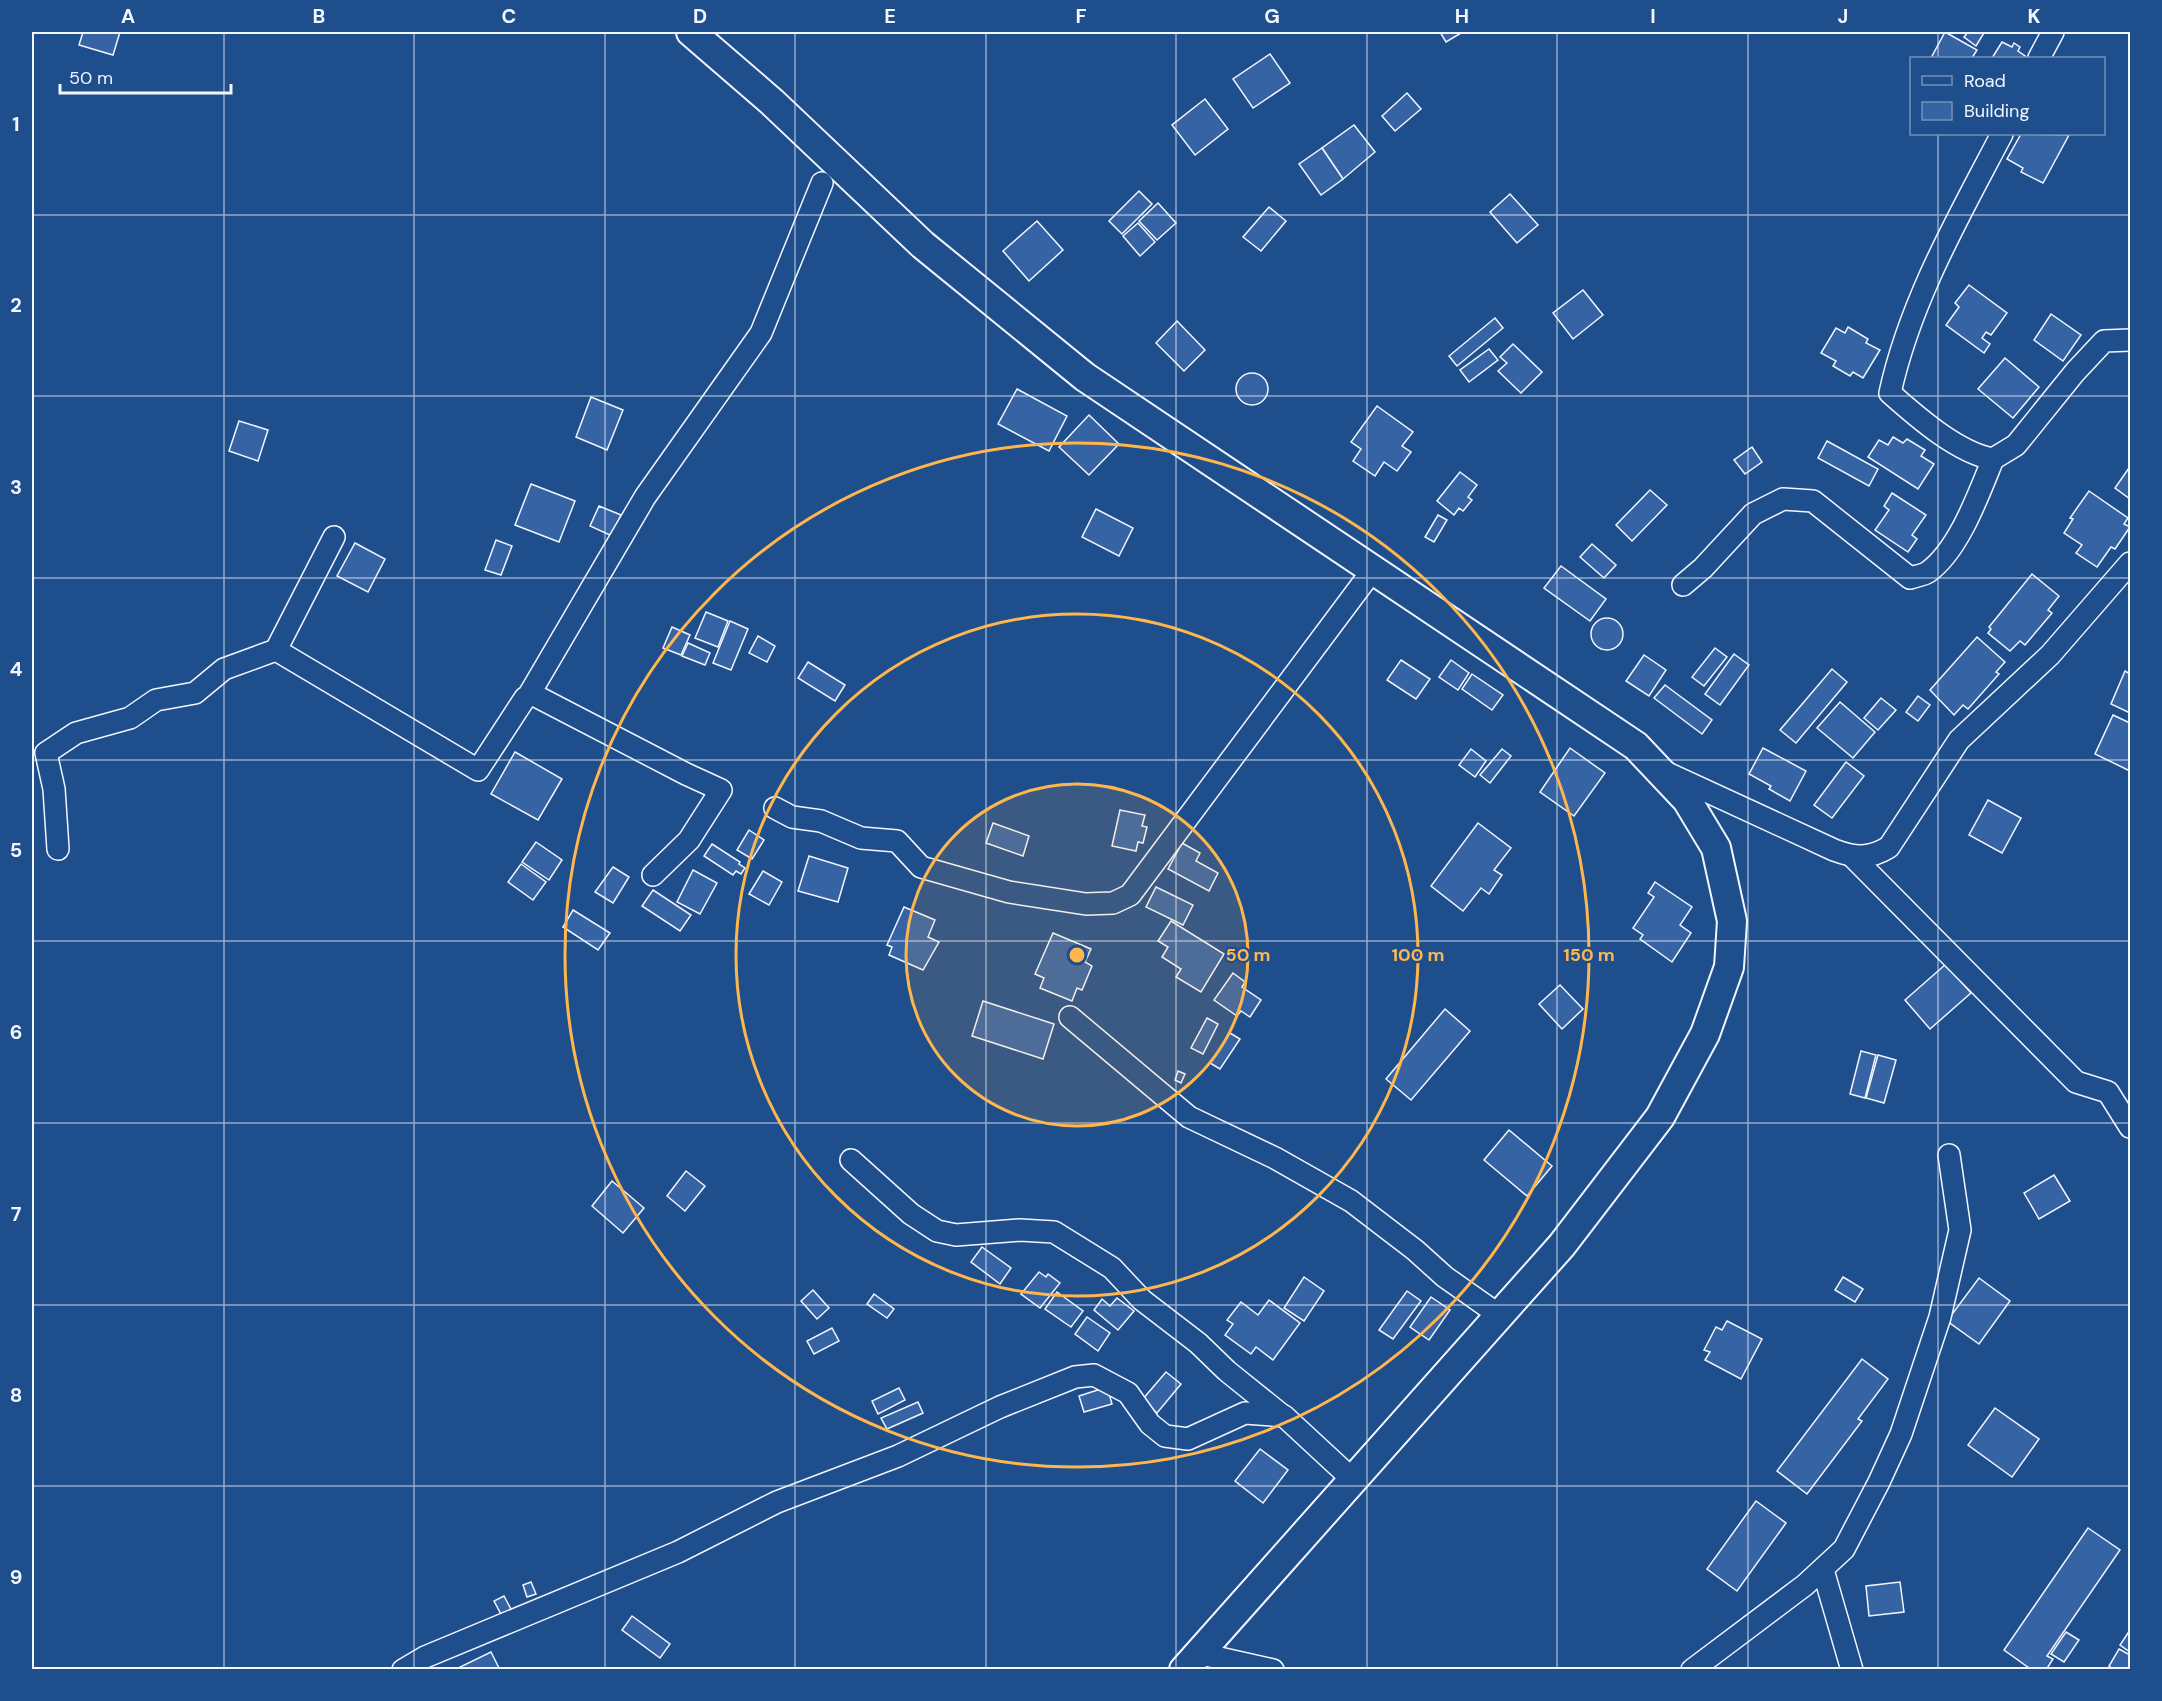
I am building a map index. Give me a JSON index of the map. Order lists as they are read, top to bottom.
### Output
{
  "legend": ["Road", "Building"],
  "scale_bar": "50 m",
  "grid": {
    "columns": [
      "A",
      "B",
      "C",
      "D",
      "E",
      "F",
      "G",
      "H",
      "I",
      "J",
      "K"
    ],
    "rows": [
      "1",
      "2",
      "3",
      "4",
      "5",
      "6",
      "7",
      "8",
      "9"
    ]
  },
  "rings": ["50 m", "100 m", "150 m"]
}
